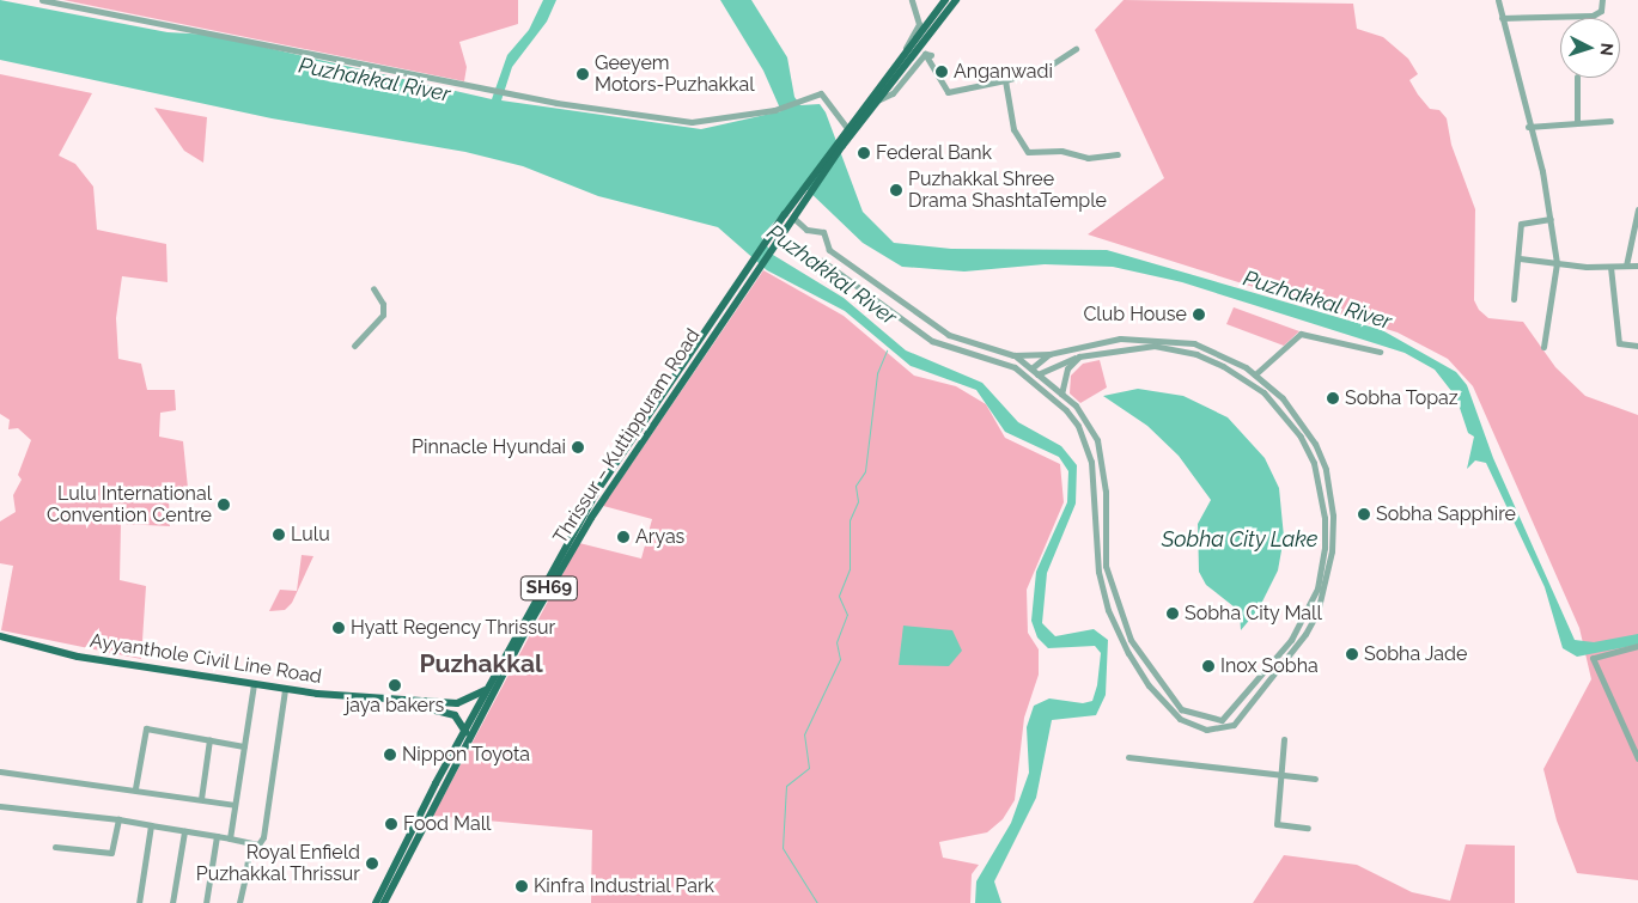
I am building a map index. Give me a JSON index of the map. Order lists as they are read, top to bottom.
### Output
{
  "streets": {
    "main road": ["Thrissur – Kuttippuram Road", "SH69", "Ayyanthole Civil Line Road"]
  },
  "crossings": [
    ["Thrissur – Kuttippuram Road", "Ayyanthole Civil Line Road"]
  ],
  "districts": ["Puzhakkal"],
  "water": ["Puzhakkal River", "Sobha City Lake"],
  "places": [
    "Anganwadi",
    "Geeyem Motors-Puzhakkal",
    "Federal Bank",
    "Puzhakkal Shree Drama ShashtaTemple",
    "Club House",
    "Sobha Topaz",
    "Pinnacle Hyundai",
    "Lulu International Convention Centre",
    "Sobha Sapphire",
    "Lulu",
    "Aryas",
    "Sobha City Mall",
    "Hyatt Regency Thrissur",
    "Sobha Jade",
    "Inox Sobha",
    "jaya bakers",
    "Nippon Toyota",
    "Food Mall",
    "Royal Enfield Puzhakkal Thrissur",
    "Kinfra Industrial Park"
  ],
  "north": "right"
}
